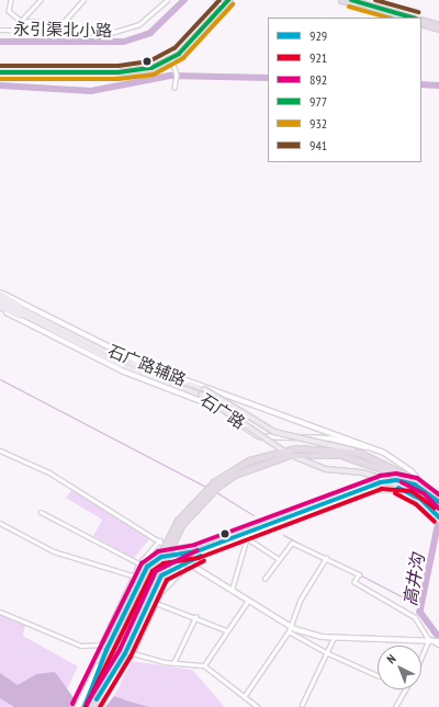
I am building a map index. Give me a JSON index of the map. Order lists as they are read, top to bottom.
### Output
{
  "streets": {
    "main road": ["石广路"],
    "street": ["永引渠北小路", "石广路辅路"]
  },
  "water": ["高井沟"],
  "lines": [
    "transit line 977",
    "transit line 941",
    "transit line 932",
    "transit line 892",
    "transit line 929",
    "transit line 921"
  ],
  "legend": [
    "929",
    "921",
    "892",
    "977",
    "932",
    "941"
  ],
  "north": "top left"
}
